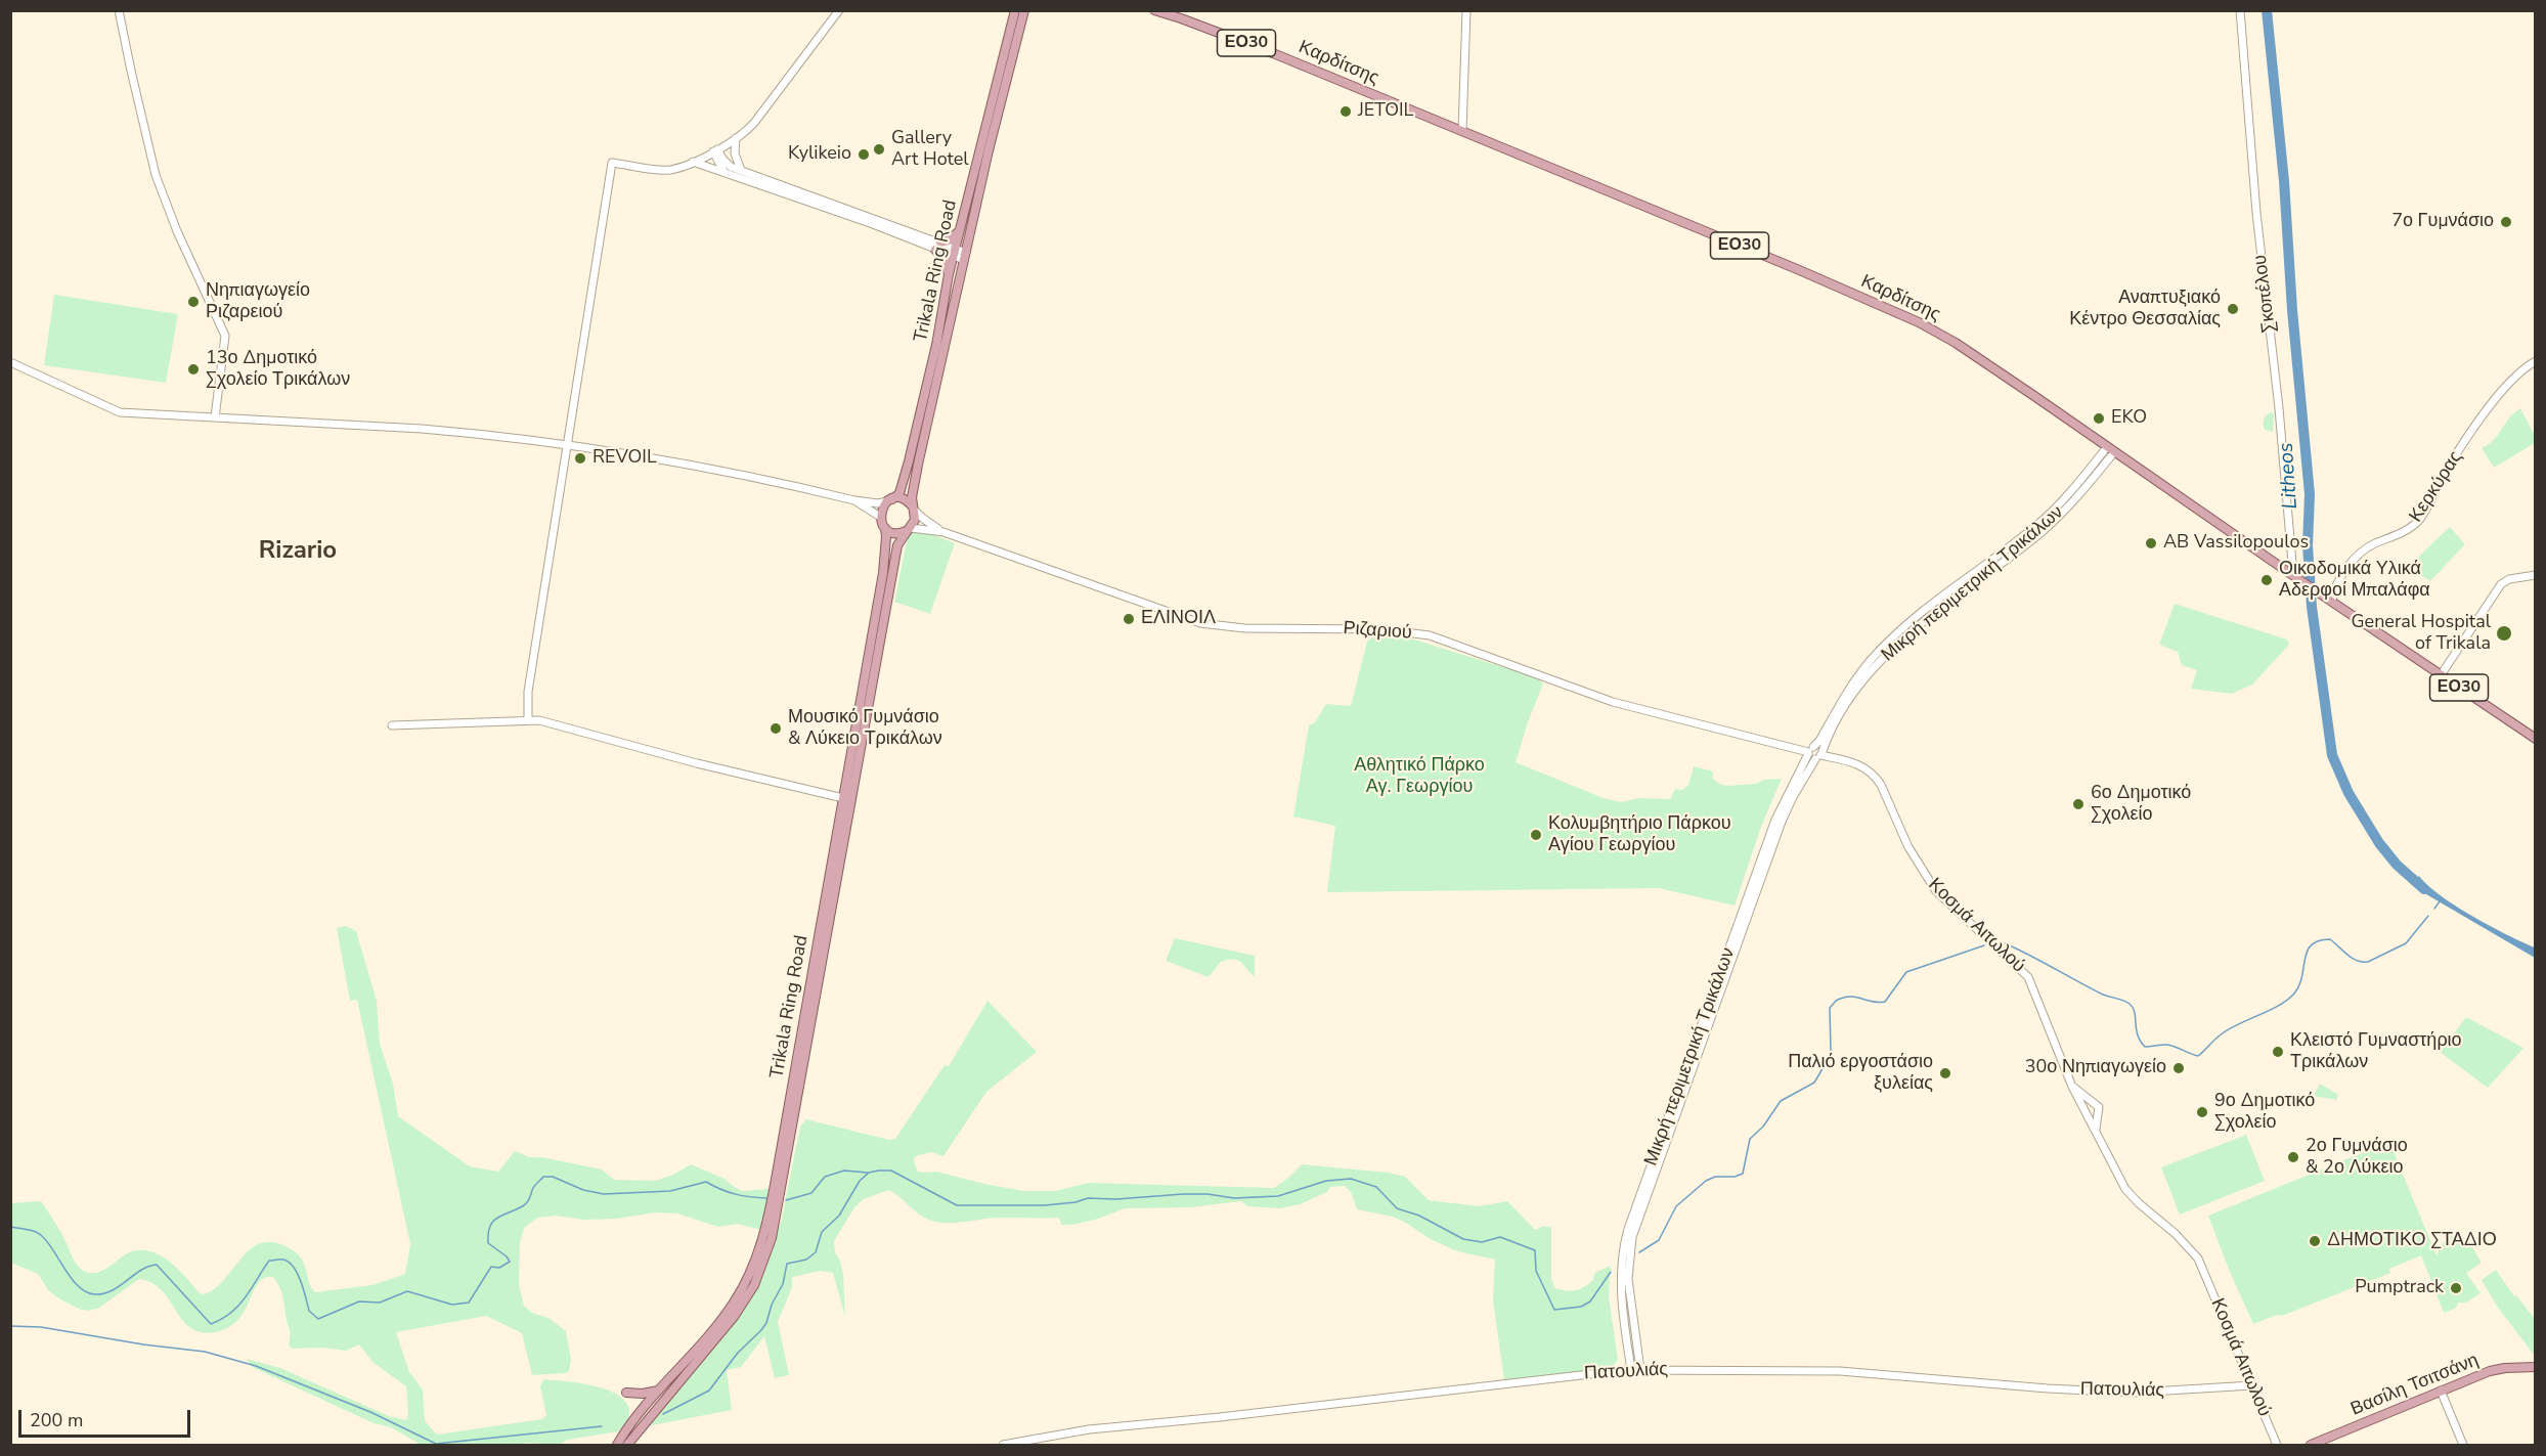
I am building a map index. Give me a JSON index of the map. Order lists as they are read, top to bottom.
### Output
{
  "streets": {
    "main road": [
      "ΕΟ30",
      "Καρδίτσης",
      "Trikala Ring Road",
      "Βασίλη Τσιτσάνη"
    ],
    "street": [
      "Σκοπέλου",
      "Κερκύρας",
      "Μικρή περιμετρική Τρικάλων",
      "Ριζαριού",
      "Κοσμά Αιτωλού",
      "Πατουλιάς"
    ]
  },
  "crossings": [
    ["Καρδίτσης", "Σκοπέλου"],
    ["Καρδίτσης", "Κερκύρας"],
    ["Καρδίτσης", "Μικρή περιμετρική Τρικάλων"],
    ["Trikala Ring Road", "Ριζαριού"],
    ["Μικρή περιμετρική Τρικάλων", "Ριζαριού"],
    ["Μικρή περιμετρική Τρικάλων", "Κοσμά Αιτωλού"],
    ["Μικρή περιμετρική Τρικάλων", "Πατουλιάς"],
    ["Κοσμά Αιτωλού", "Πατουλιάς"]
  ],
  "districts": ["Rizario"],
  "water": ["Litheos"],
  "parks": ["Αθλητικό Πάρκο Αγ. Γεωργίου"],
  "places": [
    "JETOIL",
    "Gallery Art Hotel",
    "Kylikeio",
    "7ο Γυμνάσιο",
    "Νηπιαγωγείο Ριζαρειού",
    "Αναπτυξιακό Κέντρο Θεσσαλίας",
    "13ο Δημοτικό Σχολείο Τρικάλων",
    "EKO",
    "REVOIL",
    "AB Vassilopoulos",
    "Οικοδομικά Υλικά Αδερφοί Μπαλάφα",
    "ΕΛΙΝΟΙΛ",
    "General Hospital of Trikala",
    "Μουσικό Γυμνάσιο & Λύκειο Τρικάλων",
    "6ο Δημοτικό Σχολείο",
    "Κολυμβητήριο Πάρκου Αγίου Γεωργίου",
    "Κλειστό Γυμναστήριο Τρικάλων",
    "30ο Νηπιαγωγείο",
    "Παλιό εργοστάσιο ξυλείας",
    "9ο Δημοτικό Σχολείο",
    "2ο Γυμνάσιο & 2ο Λύκειο",
    "ΔΗΜΟΤΙΚΟ ΣΤΑΔΙΟ",
    "Pumptrack"
  ],
  "scale_bar": "200 m"
}
